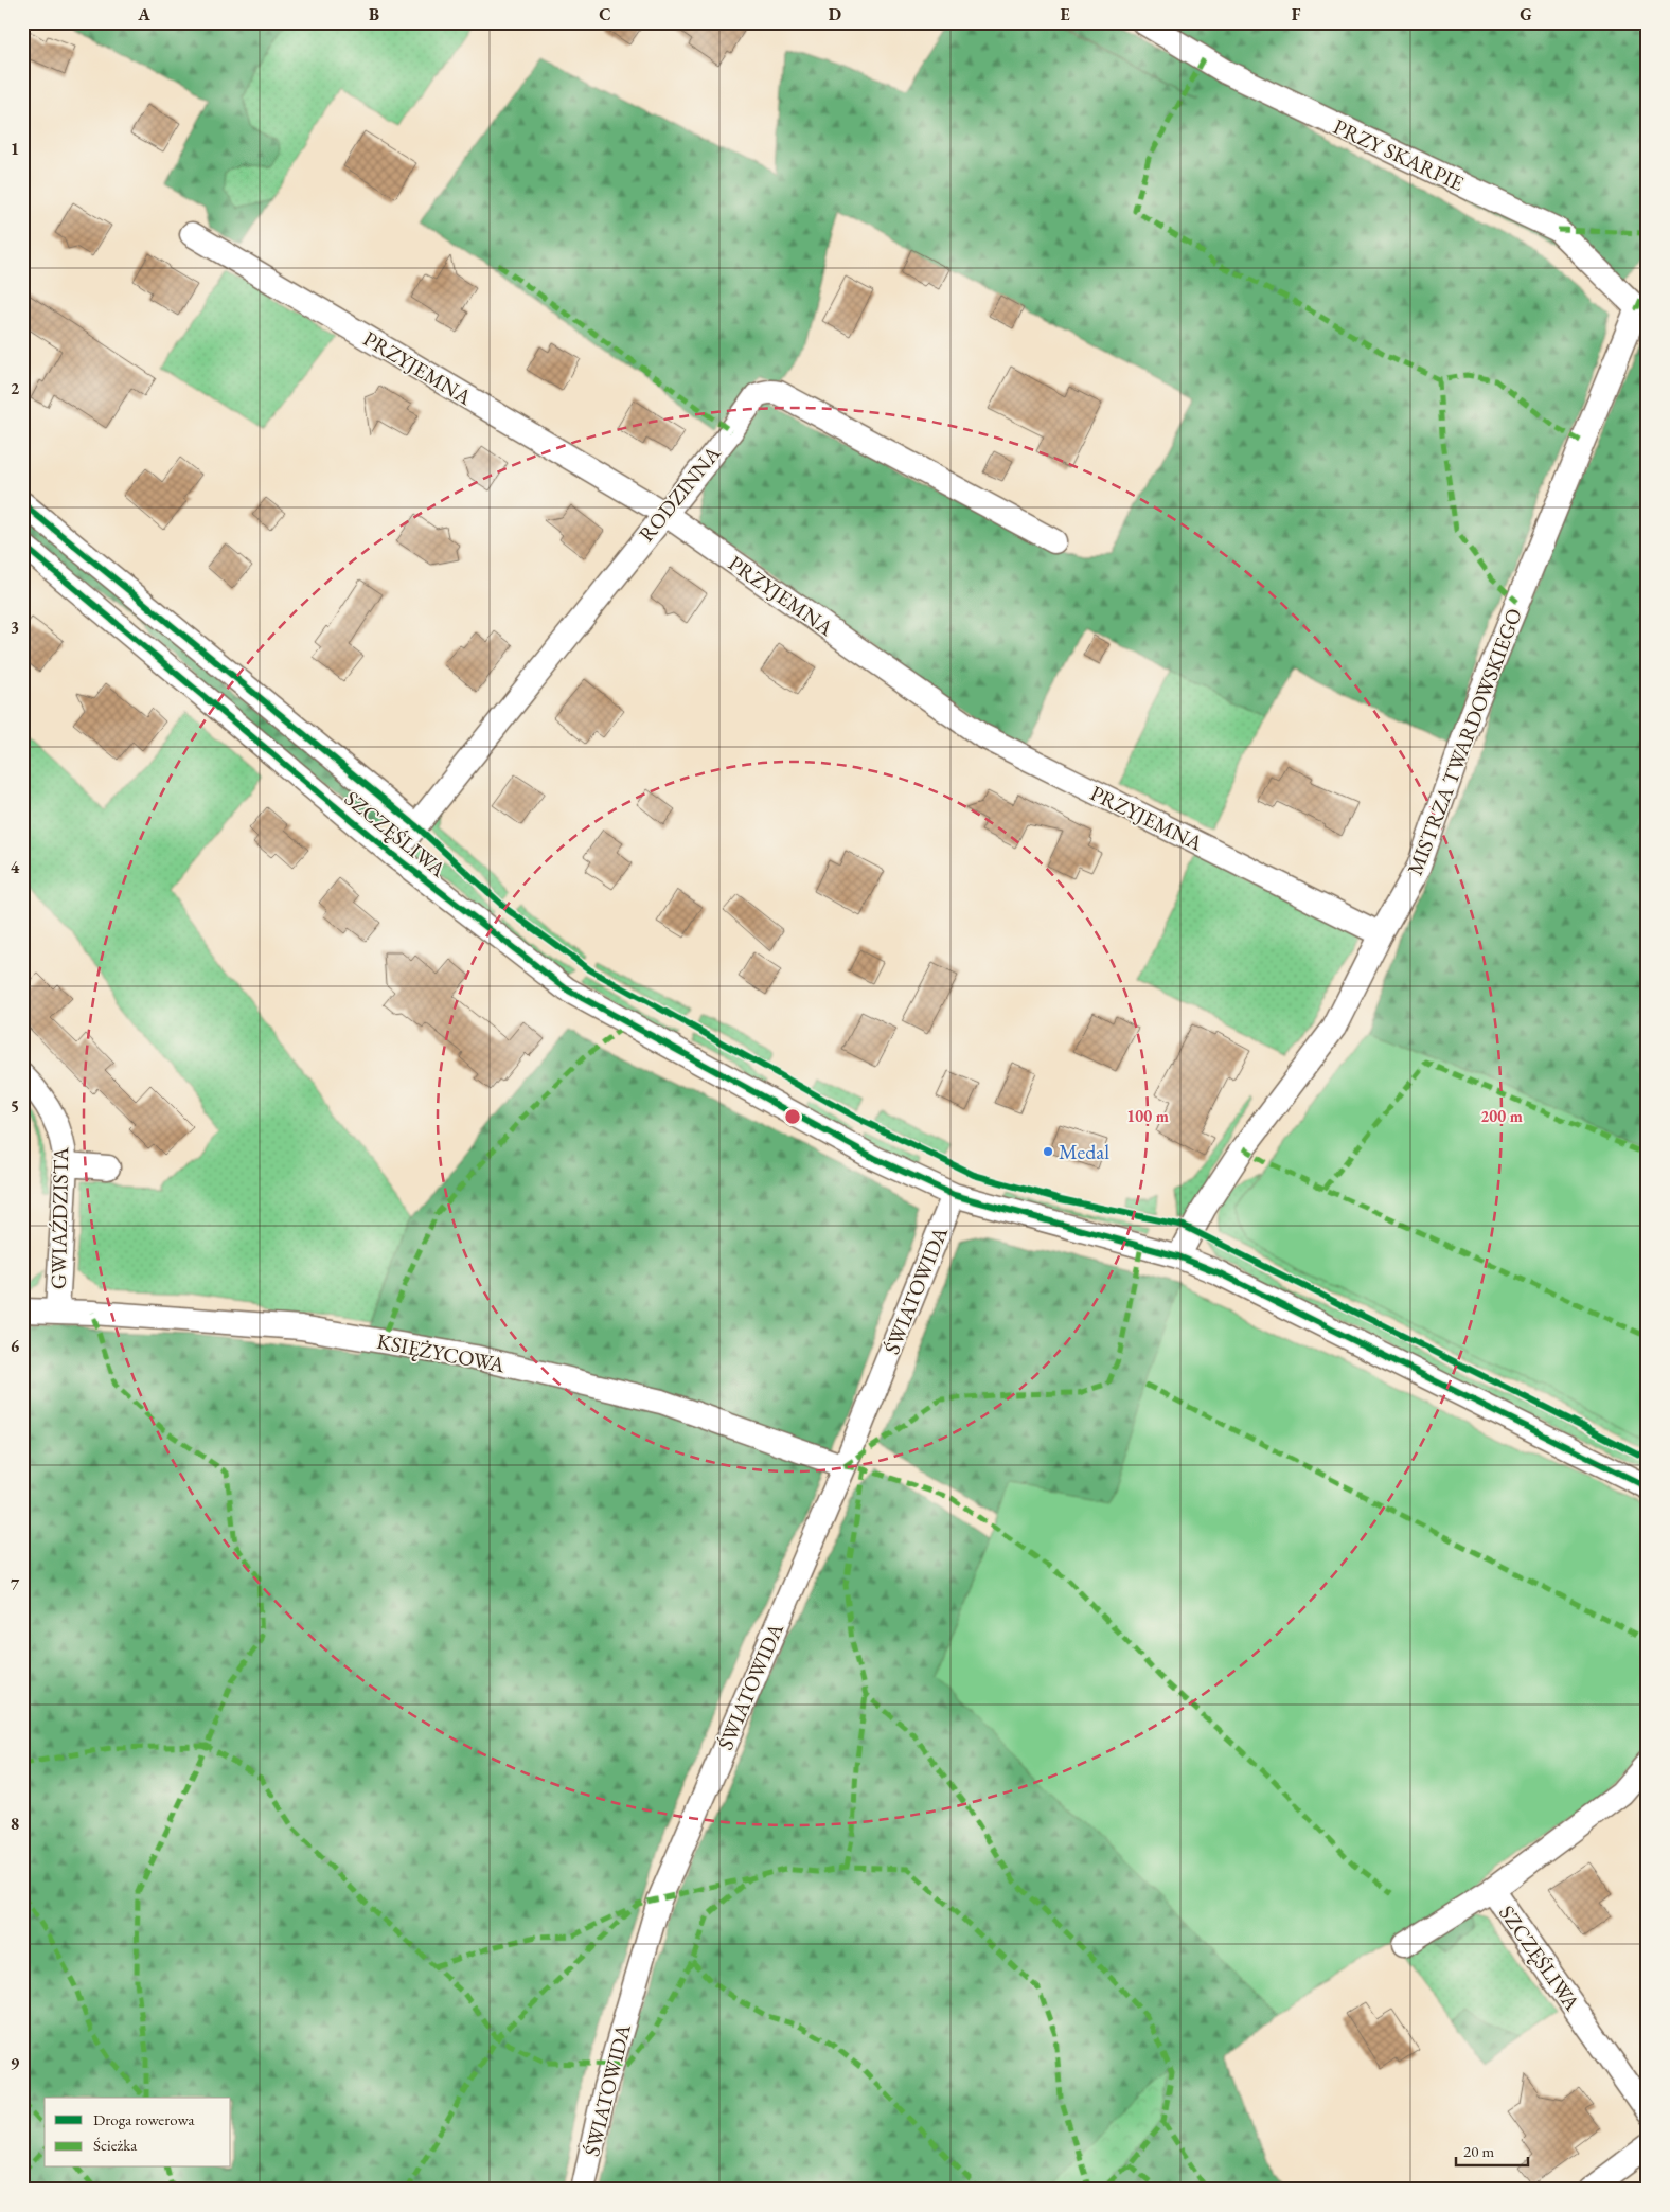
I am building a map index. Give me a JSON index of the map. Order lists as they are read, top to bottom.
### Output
{
  "streets": {
    "street": [
      "PRZY SKARPIE",
      "PRZYJEMNA",
      "RODZINNA",
      "MISTRZA TWARDOWSKIEGO",
      "SZCZĘŚLIWA",
      "GWIAŹDZISTA",
      "ŚWIATOWIDA",
      "KSIĘŻYCOWA"
    ]
  },
  "crossings": [
    ["PRZY SKARPIE", "MISTRZA TWARDOWSKIEGO"],
    ["PRZYJEMNA", "RODZINNA"],
    ["PRZYJEMNA", "MISTRZA TWARDOWSKIEGO"],
    ["RODZINNA", "SZCZĘŚLIWA"],
    ["MISTRZA TWARDOWSKIEGO", "SZCZĘŚLIWA"],
    ["SZCZĘŚLIWA", "ŚWIATOWIDA"],
    ["GWIAŹDZISTA", "KSIĘŻYCOWA"],
    ["ŚWIATOWIDA", "KSIĘŻYCOWA"]
  ],
  "places": ["Medal"],
  "legend": ["Droga rowerowa", "Ścieżka"],
  "scale_bar": "20 m",
  "grid": {
    "columns": [
      "A",
      "B",
      "C",
      "D",
      "E",
      "F",
      "G"
    ],
    "rows": [
      "1",
      "2",
      "3",
      "4",
      "5",
      "6",
      "7",
      "8",
      "9"
    ]
  },
  "rings": ["100 m", "200 m"]
}
